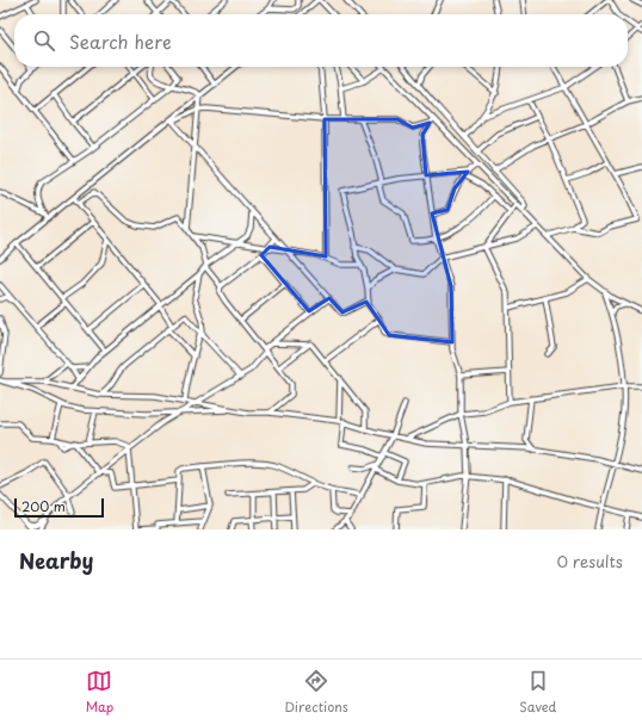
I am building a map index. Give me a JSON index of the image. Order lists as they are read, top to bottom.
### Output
{
  "scale_bar": "200 m",
  "page": {
    "search": "Search here",
    "scale": "200 m",
    "heading": ["Nearby", "0 results"],
    "nav": ["Map", "Directions", "Saved"]
  }
}
